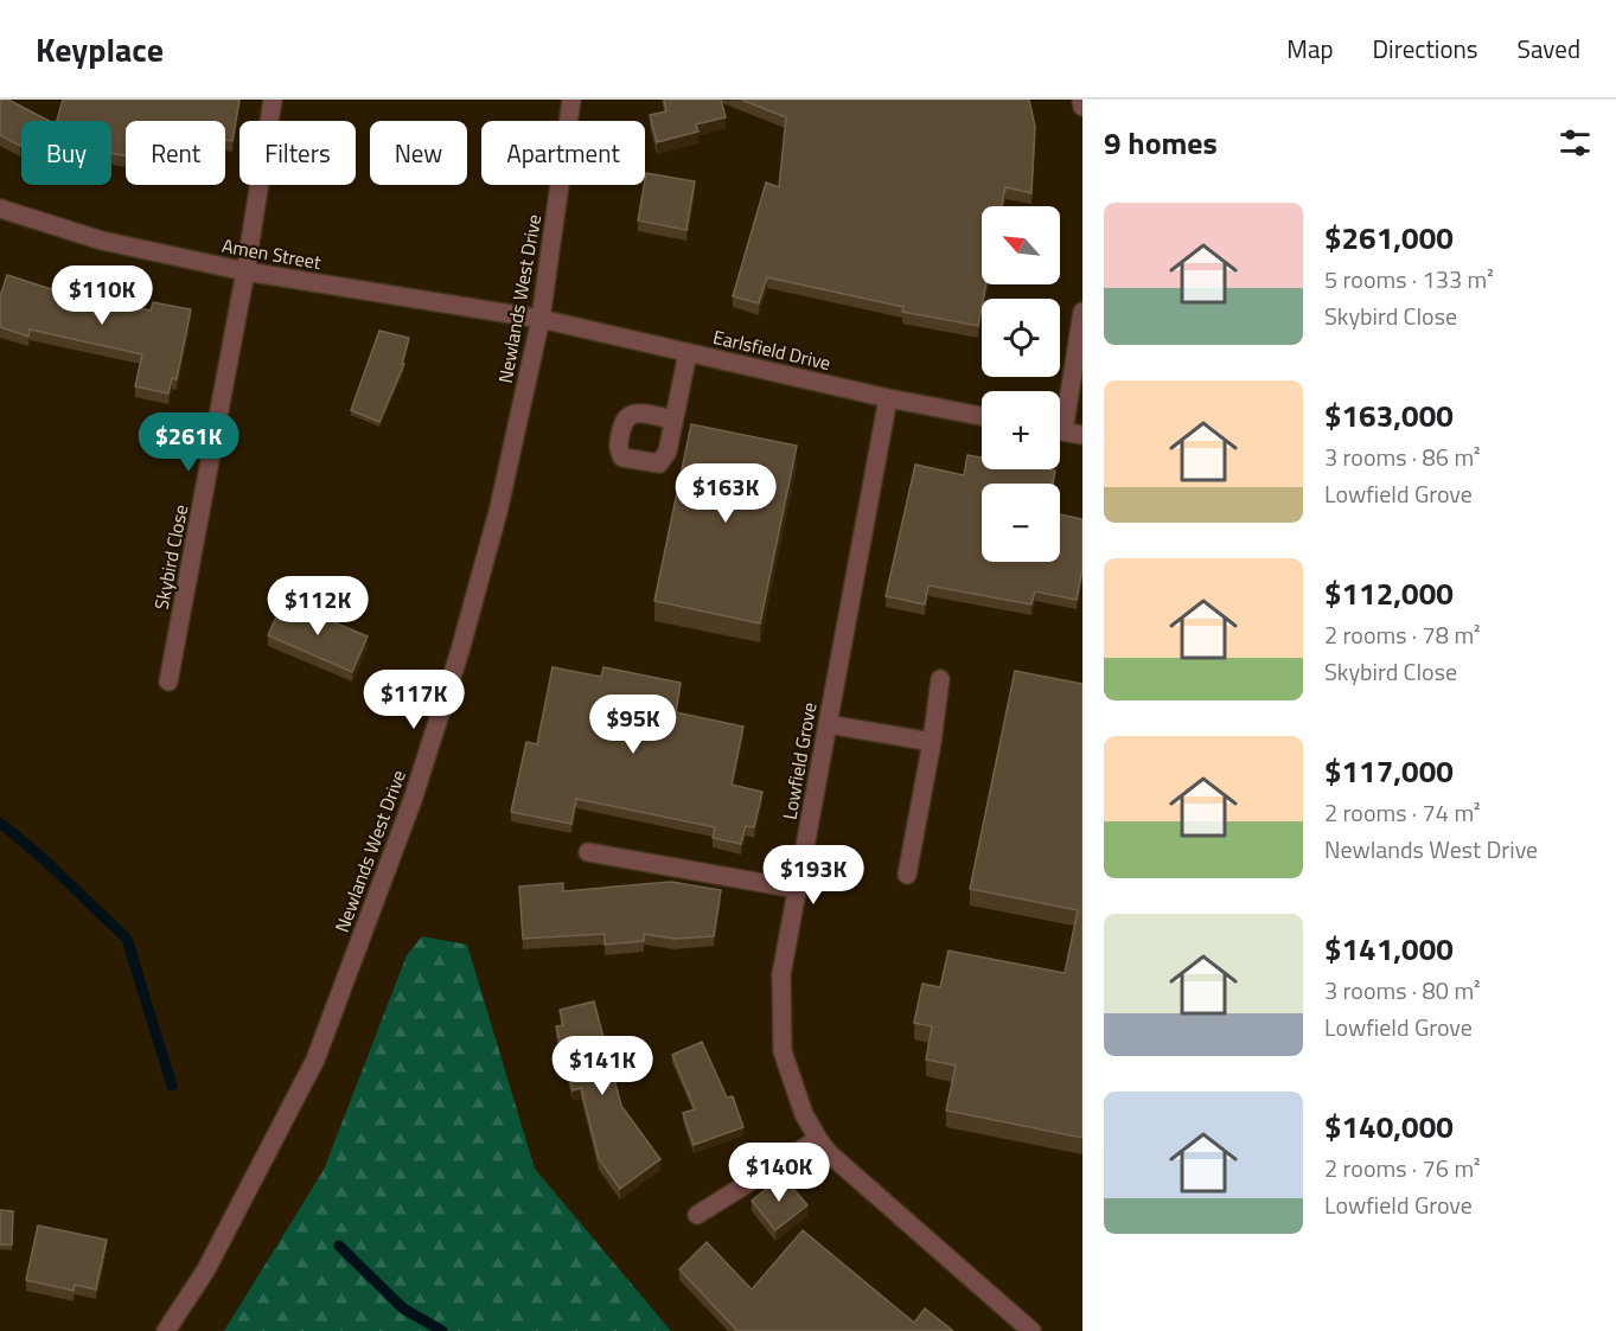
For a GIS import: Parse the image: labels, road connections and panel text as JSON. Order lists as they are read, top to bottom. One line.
{"streets":{"street":["Amen Street","Newlands West Drive","Earlsfield Drive","Skybird Close","Lowfield Grove"]},"crossings":[["Amen Street","Newlands West Drive"],["Amen Street","Earlsfield Drive"],["Amen Street","Skybird Close"],["Newlands West Drive","Earlsfield Drive"],["Earlsfield Drive","Lowfield Grove"]],"north":"top left","page":{"header":"Keyplace","nav":["Map","Directions","Saved"],"heading":"9 homes","chip":["Buy","Rent","Filters","New","Apartment"],"list":[{"name":"$261,000","note":"5 rooms · 133 m² · Skybird Close"},{"name":"$163,000","note":"3 rooms · 86 m² · Lowfield Grove"},{"name":"$112,000","note":"2 rooms · 78 m² · Skybird Close"},{"name":"$117,000","note":"2 rooms · 74 m² · Newlands West Drive"},{"name":"$141,000","note":"3 rooms · 80 m² · Lowfield Grove"},{"name":"$140,000","note":"2 rooms · 76 m² · Lowfield Grove"}],"map_buttons":["+","−"],"price":["$110K","$261K","$163K","$112K","$117K","$95K","$193K","$141K","$140K"]}}
